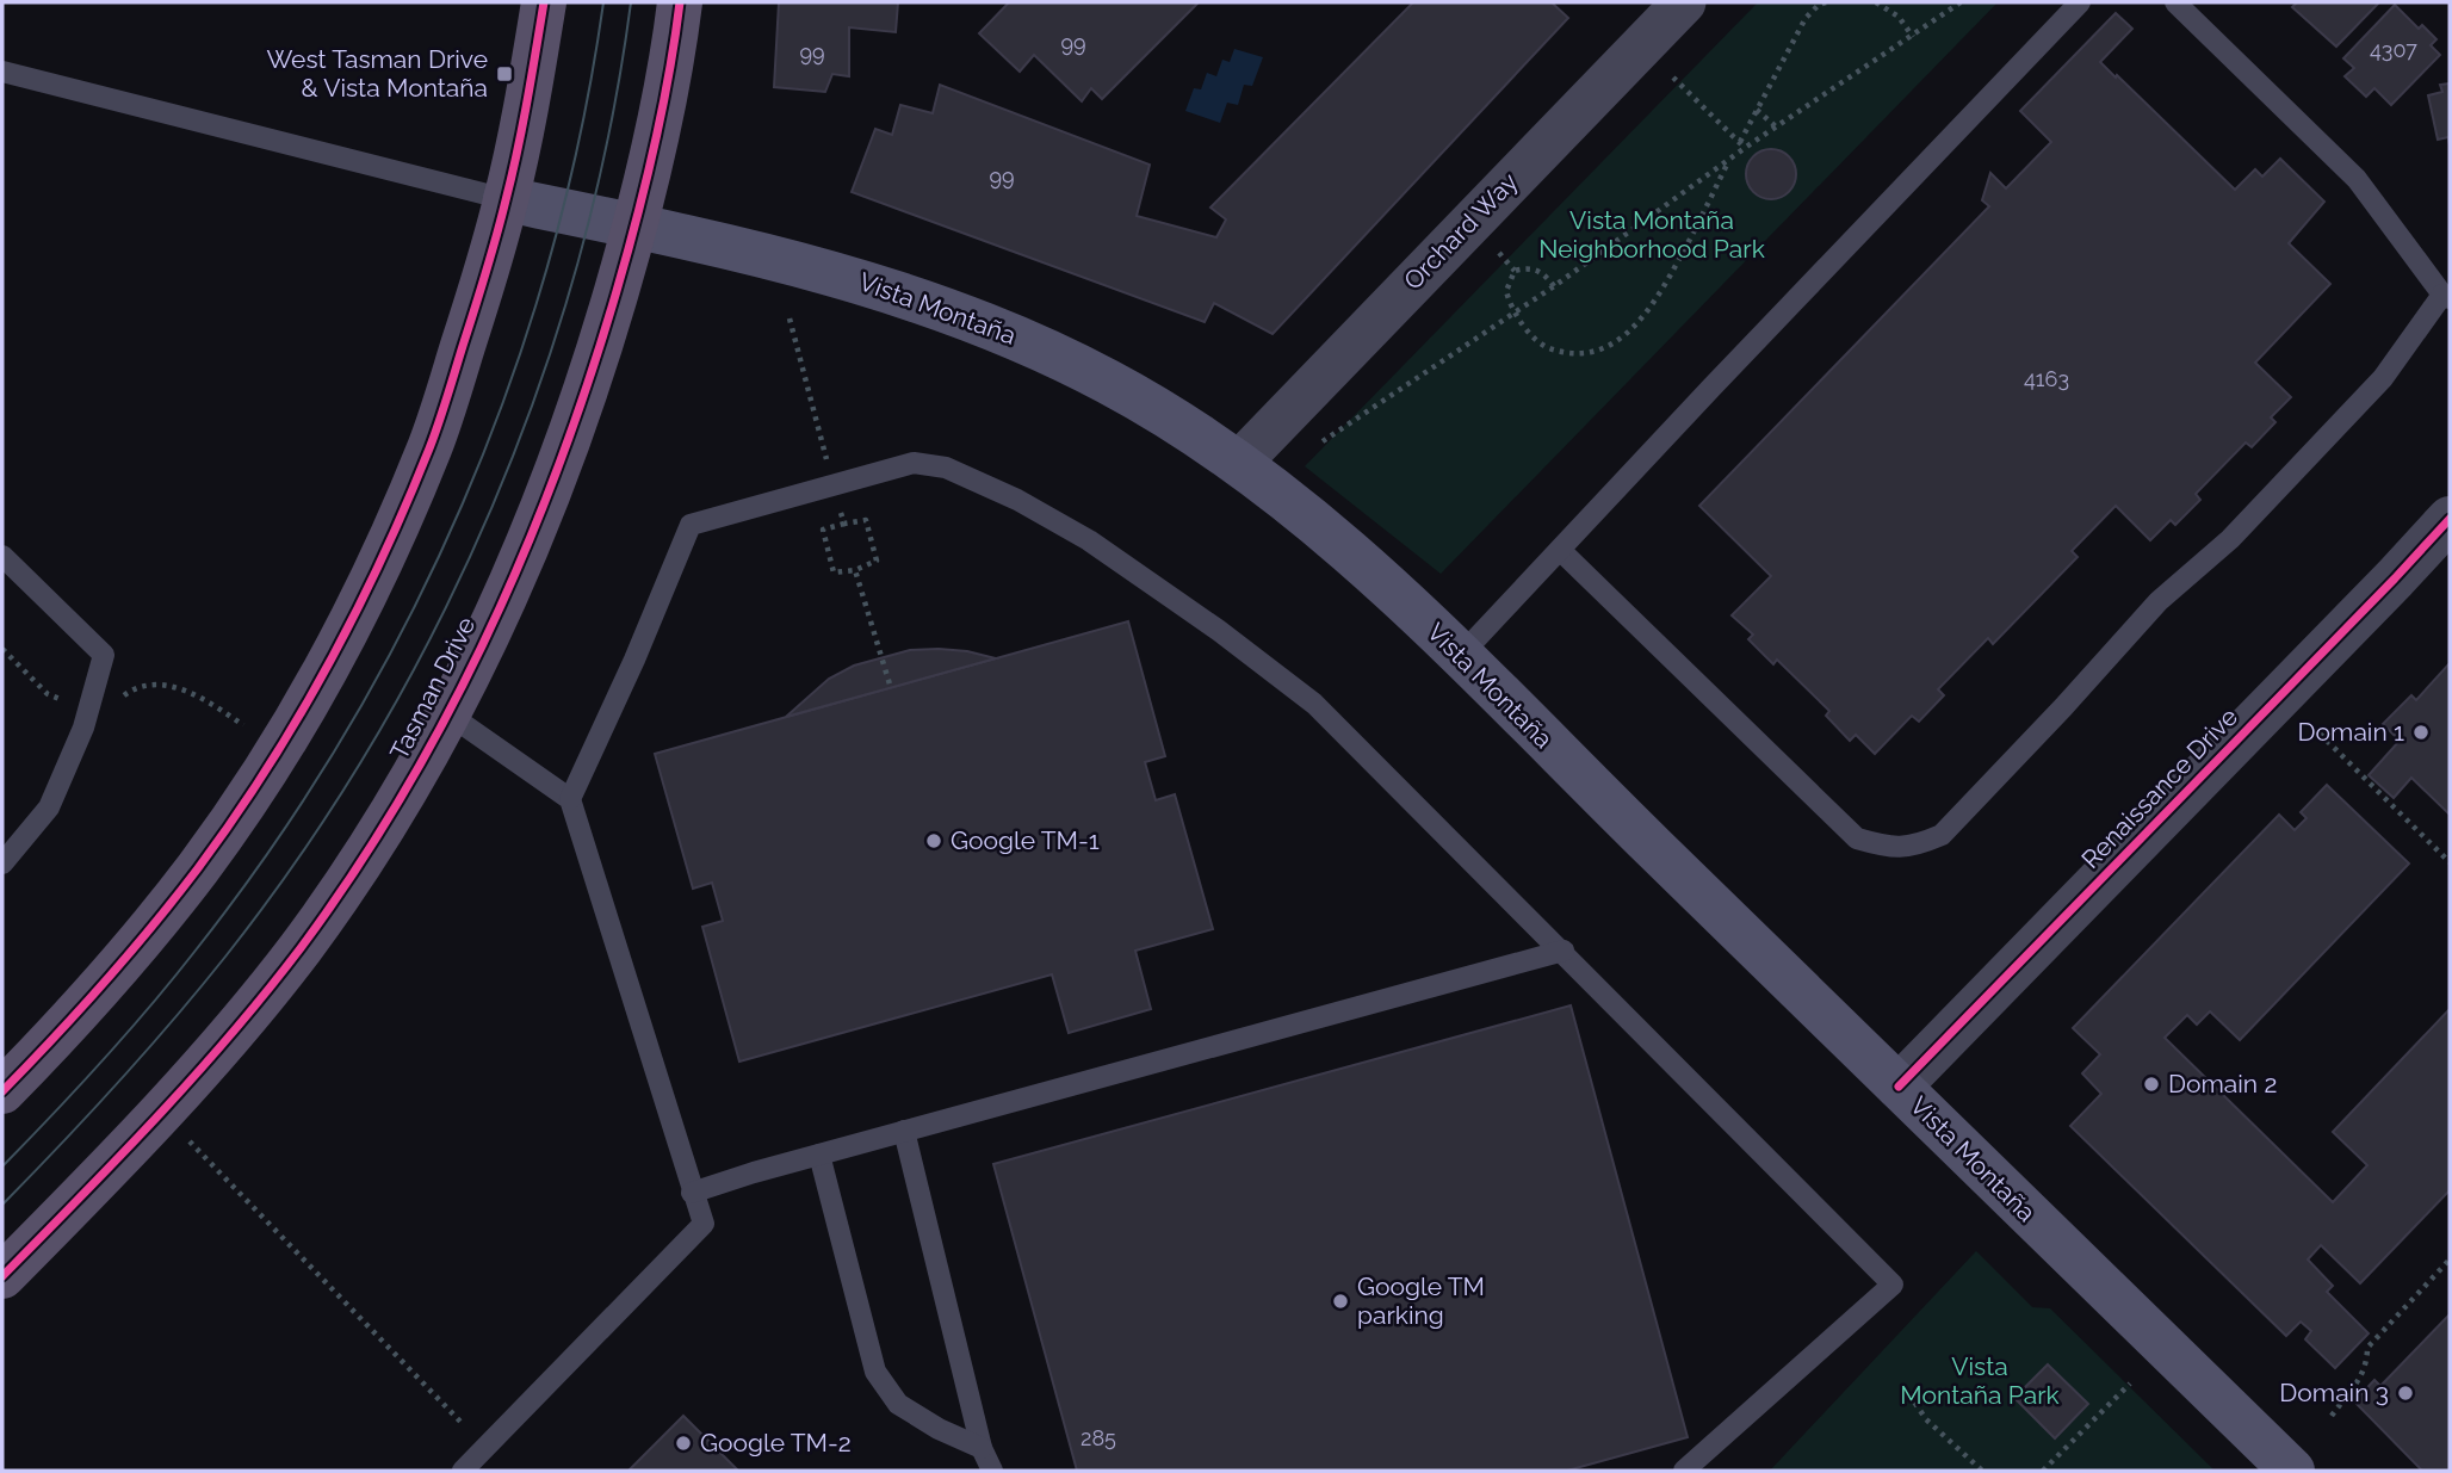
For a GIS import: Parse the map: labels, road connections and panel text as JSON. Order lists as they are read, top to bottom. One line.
{"streets":{"main road":["Vista Montaña","Tasman Drive"],"street":["Orchard Way","Renaissance Drive"]},"crossings":[["Orchard Way","Vista Montaña"],["Vista Montaña","Tasman Drive"],["Vista Montaña","Renaissance Drive"]],"parks":["Vista Montaña Neighborhood Park","Vista Montaña Park"],"places":{"transit":["West Tasman Drive & Vista Montaña"],"other":["Domain 1","Google TM-1","Domain 2","Google TM parking","Domain 3","Google TM-2"]},"house_numbers":["99","4307","99","99","4163","285"]}
